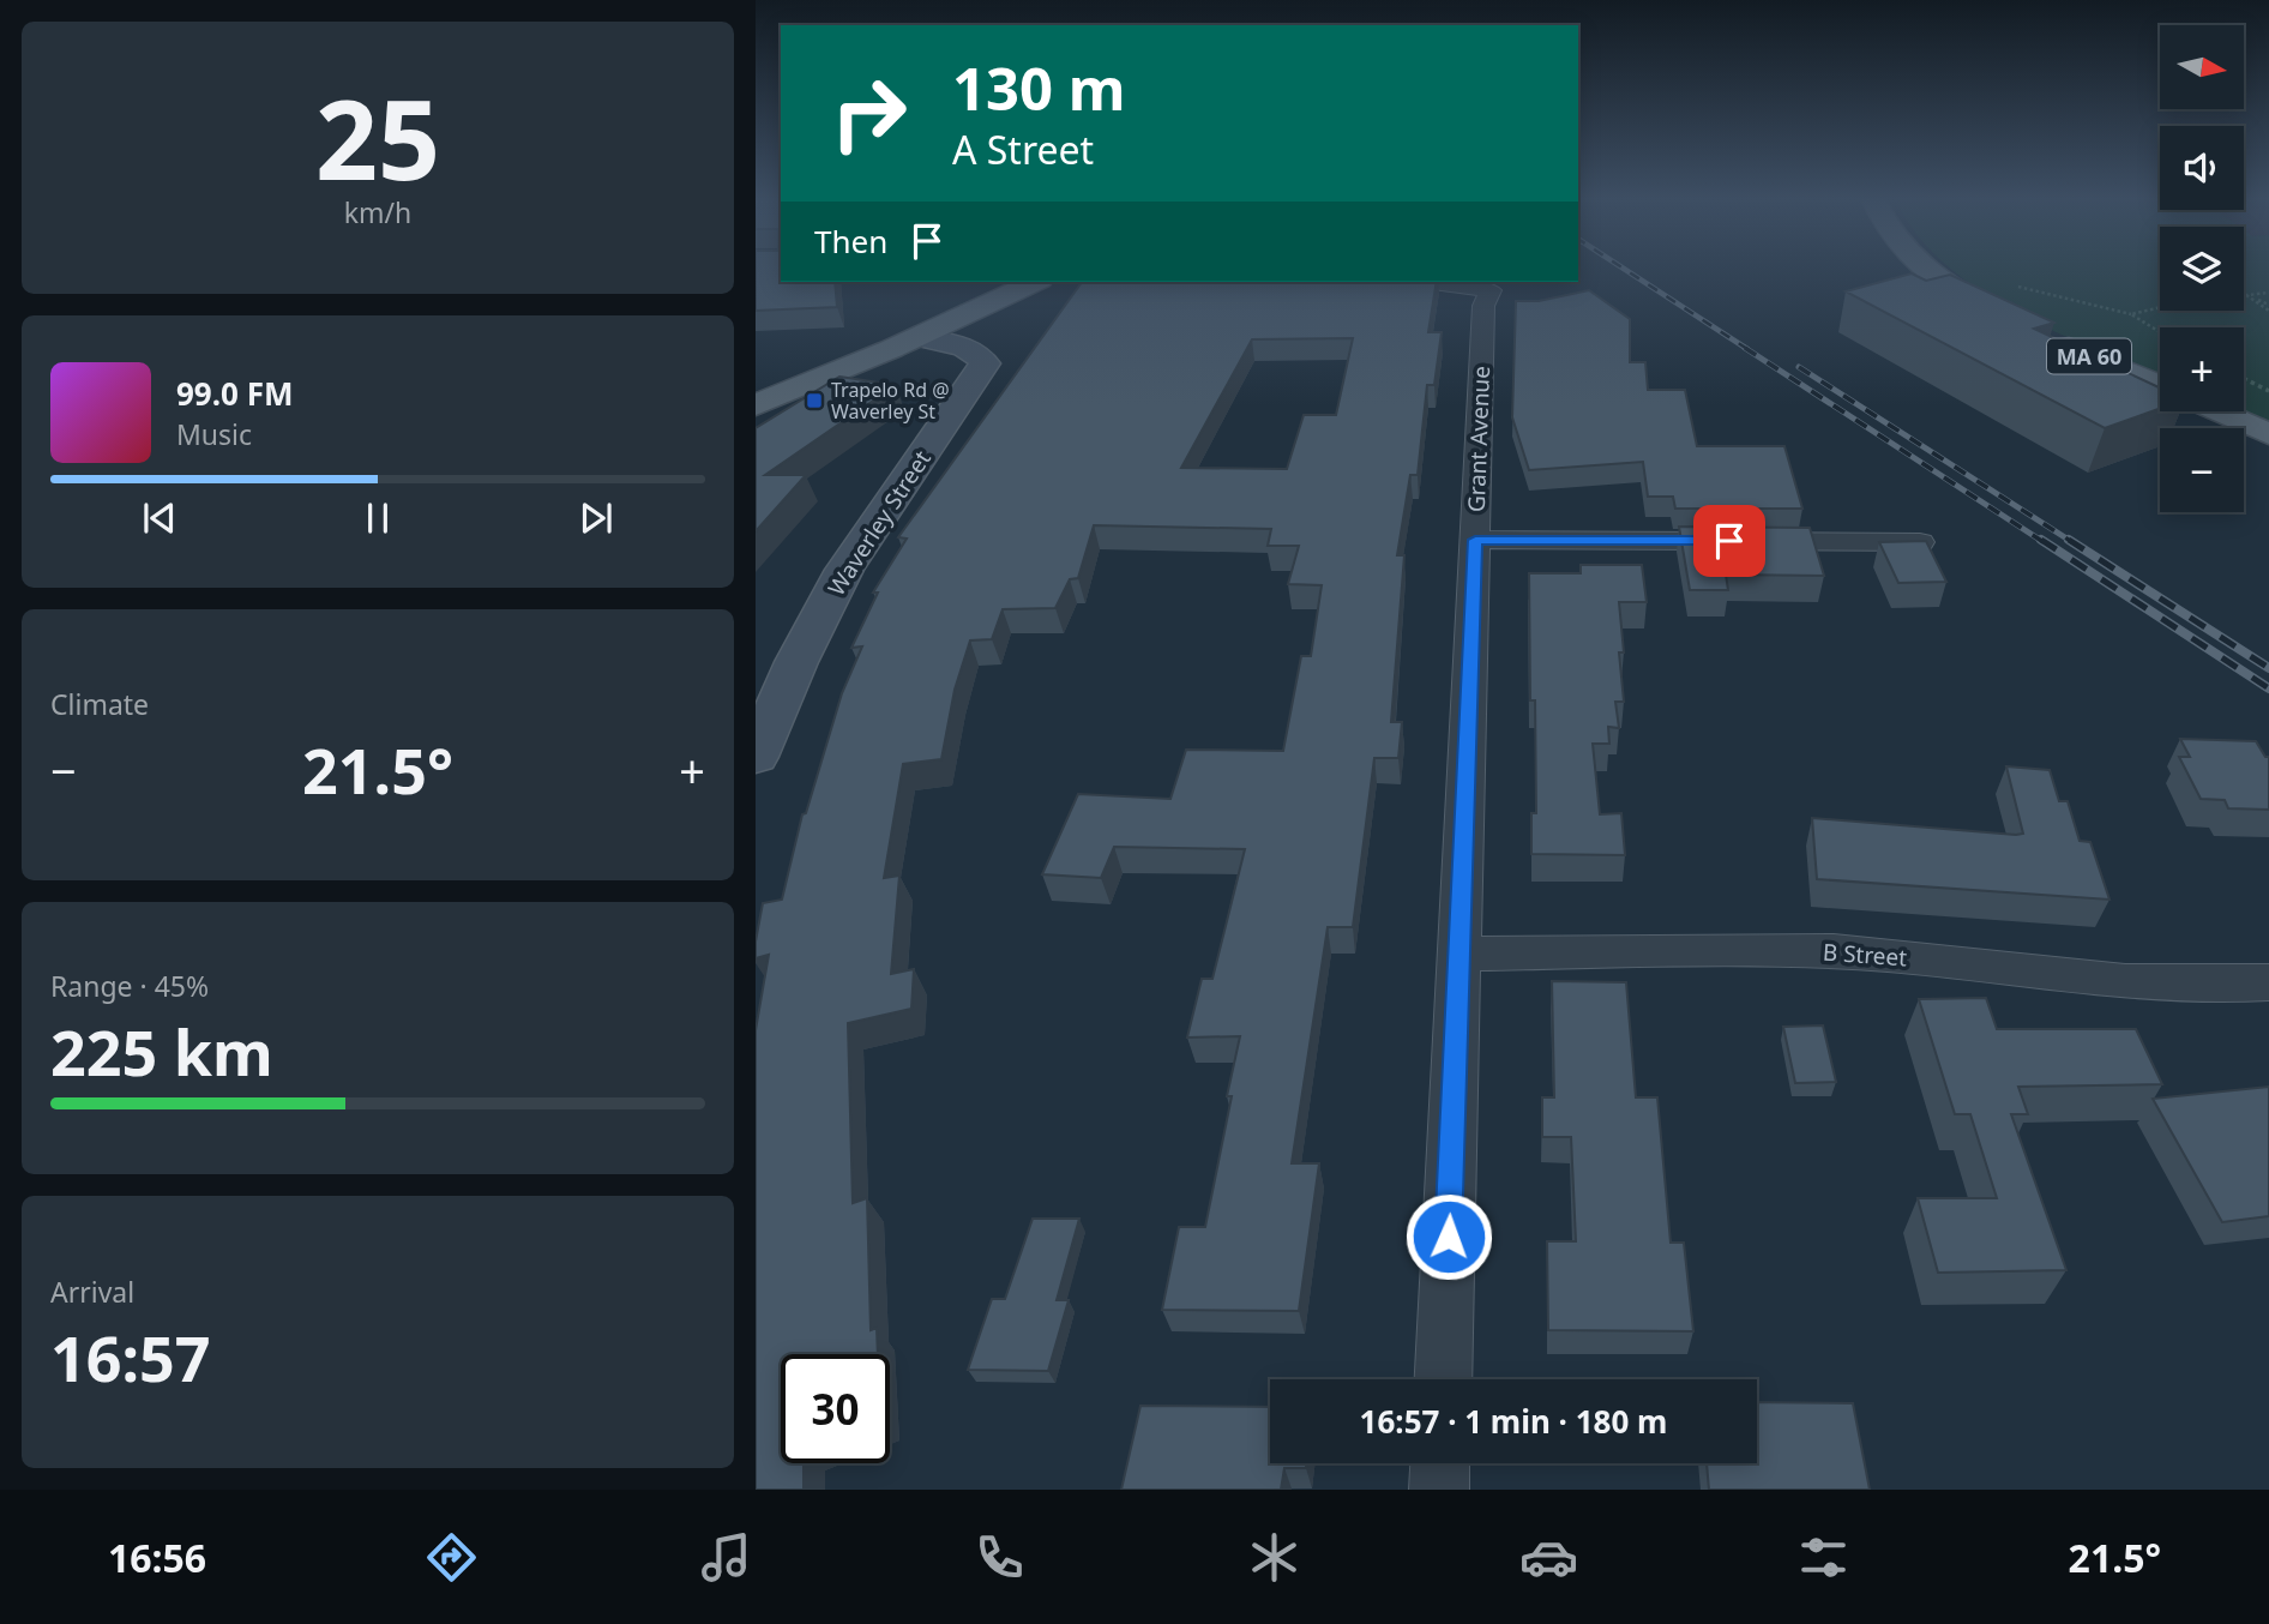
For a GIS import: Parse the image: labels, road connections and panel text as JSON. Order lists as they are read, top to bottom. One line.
{"streets":{"main road":["MA 60"],"street":["Grant Avenue","Waverley Street","B Street"]},"crossings":[["Grant Avenue","B Street"]],"places":{"transit":["Trapelo Rd @ Waverley St"]},"north":"right","page":{"tile":[["25","km/h"],"Climate",["Range · 45%","225 km"],["Arrival","16:57"]],"map_buttons":["+","−"],"turn":["130 m","A Street"],"then":"Then","song":["99.0 FM","Music"],"heat":["−","21.5°","+"],"limit":"30","trip":"16:57 · 1 min · 180 m","tabs":["16:56","21.5°"]}}
